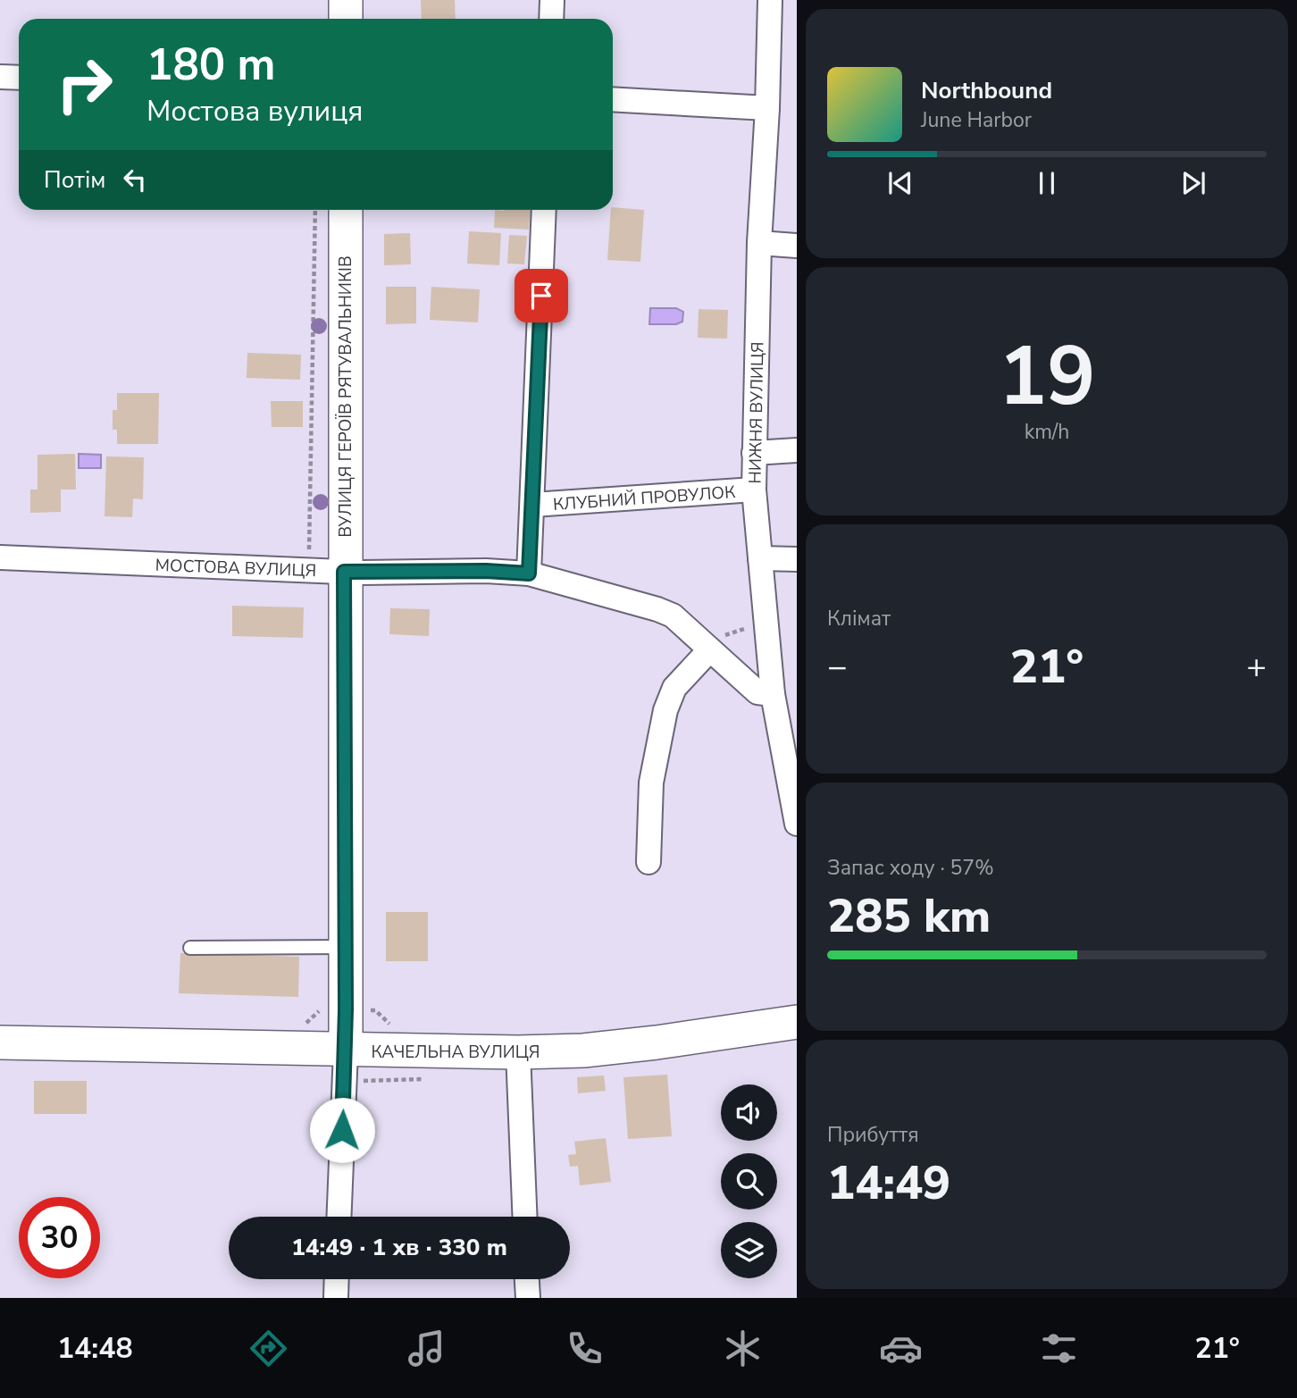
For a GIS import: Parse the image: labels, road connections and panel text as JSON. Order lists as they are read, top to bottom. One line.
{"streets":{"street":["ВУЛИЦЯ ГЕРОЇВ РЯТУВАЛЬНИКІВ","НИЖНЯ ВУЛИЦЯ","КЛУБНИЙ ПРОВУЛОК","МОСТОВА ВУЛИЦЯ","КАЧЕЛЬНА ВУЛИЦЯ"]},"crossings":[["ВУЛИЦЯ ГЕРОЇВ РЯТУВАЛЬНИКІВ","МОСТОВА ВУЛИЦЯ"],["ВУЛИЦЯ ГЕРОЇВ РЯТУВАЛЬНИКІВ","КАЧЕЛЬНА ВУЛИЦЯ"],["НИЖНЯ ВУЛИЦЯ","КЛУБНИЙ ПРОВУЛОК"],["НИЖНЯ ВУЛИЦЯ","МОСТОВА ВУЛИЦЯ"]],"page":{"turn":["180 m","Мостова вулиця"],"song":["Northbound","June Harbor"],"then":"Потім","tile":[["19","km/h"],"Клімат",["Запас ходу · 57%","285 km"],["Прибуття","14:49"]],"heat":["−","21°","+"],"limit":"30","trip":"14:49 · 1 хв · 330 m","tabs":["14:48","21°"]}}
